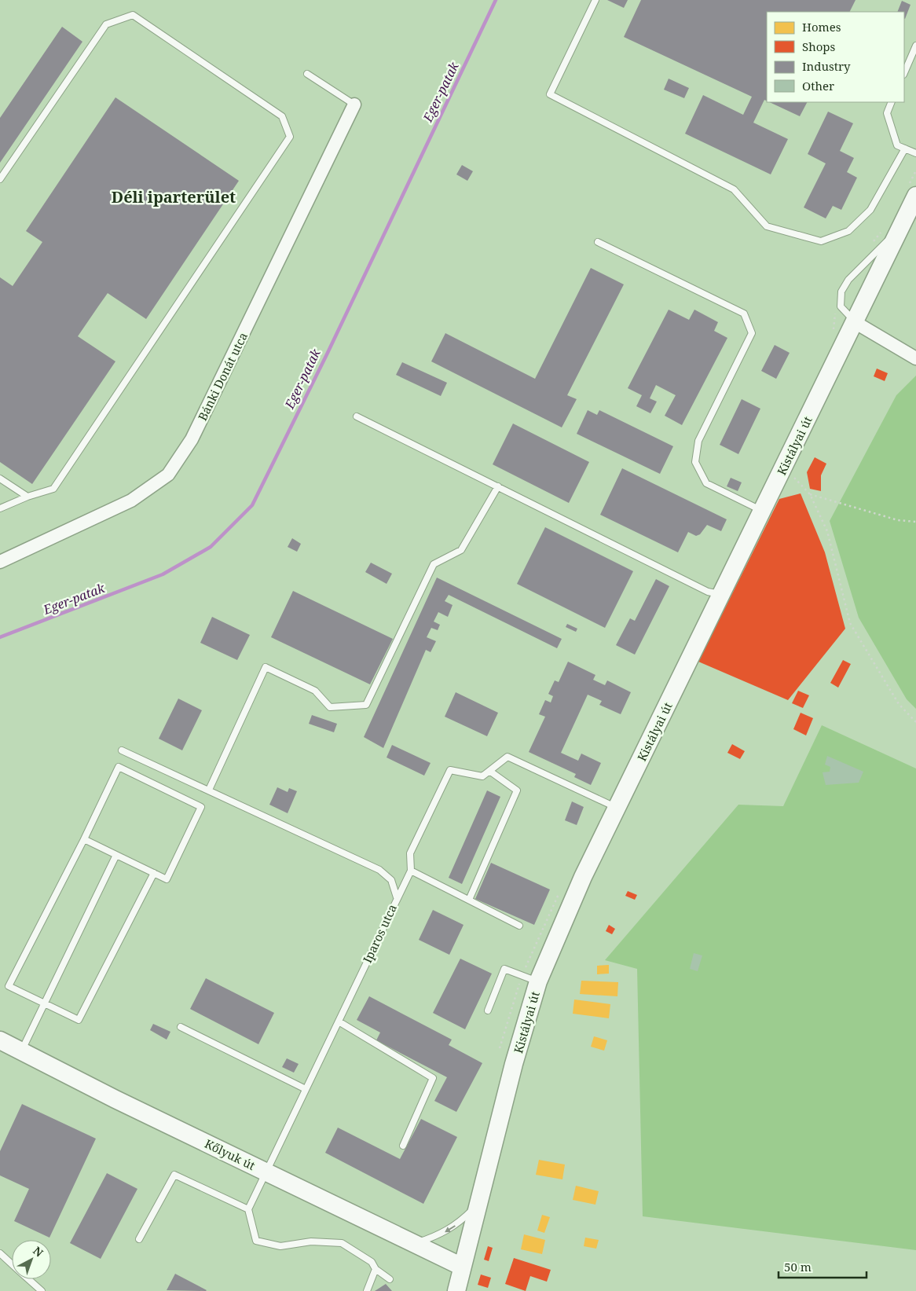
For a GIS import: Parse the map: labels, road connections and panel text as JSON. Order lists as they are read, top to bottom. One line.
{"streets":{"main road":["Kistályai út","Kőlyuk út"],"street":["Bánki Donát utca"],"lane":["Iparos utca"]},"crossings":[["Kistályai út","Kőlyuk út"],["Iparos utca","Kőlyuk út"]],"districts":["Déli iparterület"],"water":["Eger-patak"],"legend":["Homes","Shops","Industry","Other"],"scale_bar":"50 m","north":"top right"}
